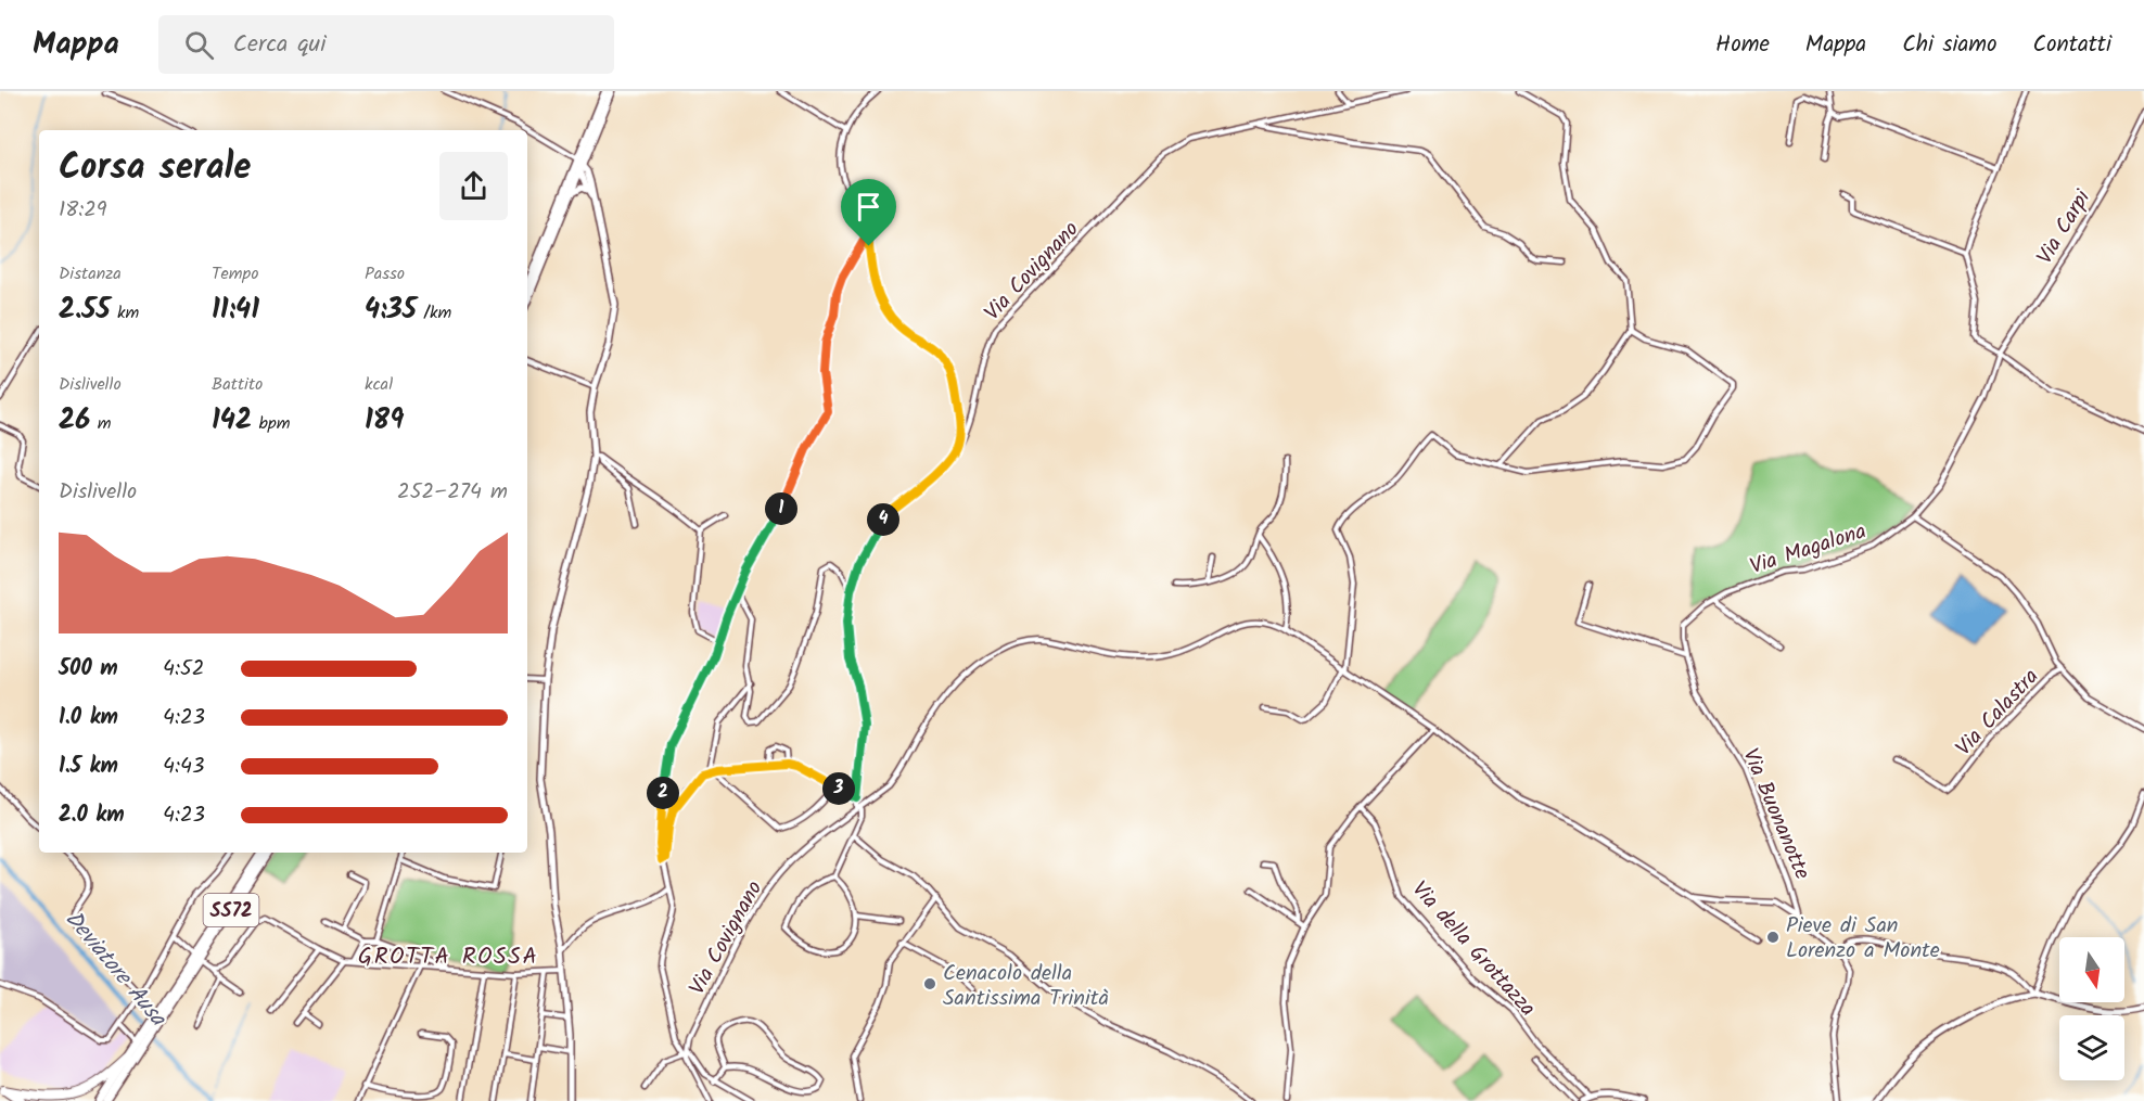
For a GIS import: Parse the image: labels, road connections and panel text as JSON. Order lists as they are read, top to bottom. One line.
{"streets":{"main road":["SS72"],"street":["Via Carpi","Via Covignano","Via Magalona","Via Calastra","Via Buonanotte","Via della Grottazza"]},"crossings":[["Via Carpi","Via Magalona"],["Via Magalona","Via Calastra"],["Via Magalona","Via Buonanotte"]],"districts":["GROTTA ROSSA"],"water":["Deviatore Ausa"],"places":["Pieve di San Lorenzo a Monte","Cenacolo della Santissima Trinità"],"north":"bottom","page":{"header":"Mappa","search":"Cerca qui","nav":["Home","Mappa","Chi siamo","Contatti"],"heading":["Corsa serale","18:29"],"stats":[["Distanza","2.55 km"],["Tempo","11:41"],["Passo","4:35 /km"],["Dislivello","26 m"],["Battito","142 bpm"],["kcal","189"]],"chart":["Dislivello","252–274 m"],"pins":["1","4","3","2"],"list":[{"name":"500 m","note":"4:52"},{"name":"1.0 km","note":"4:23"},{"name":"1.5 km","note":"4:43"},{"name":"2.0 km","note":"4:23"}]}}
